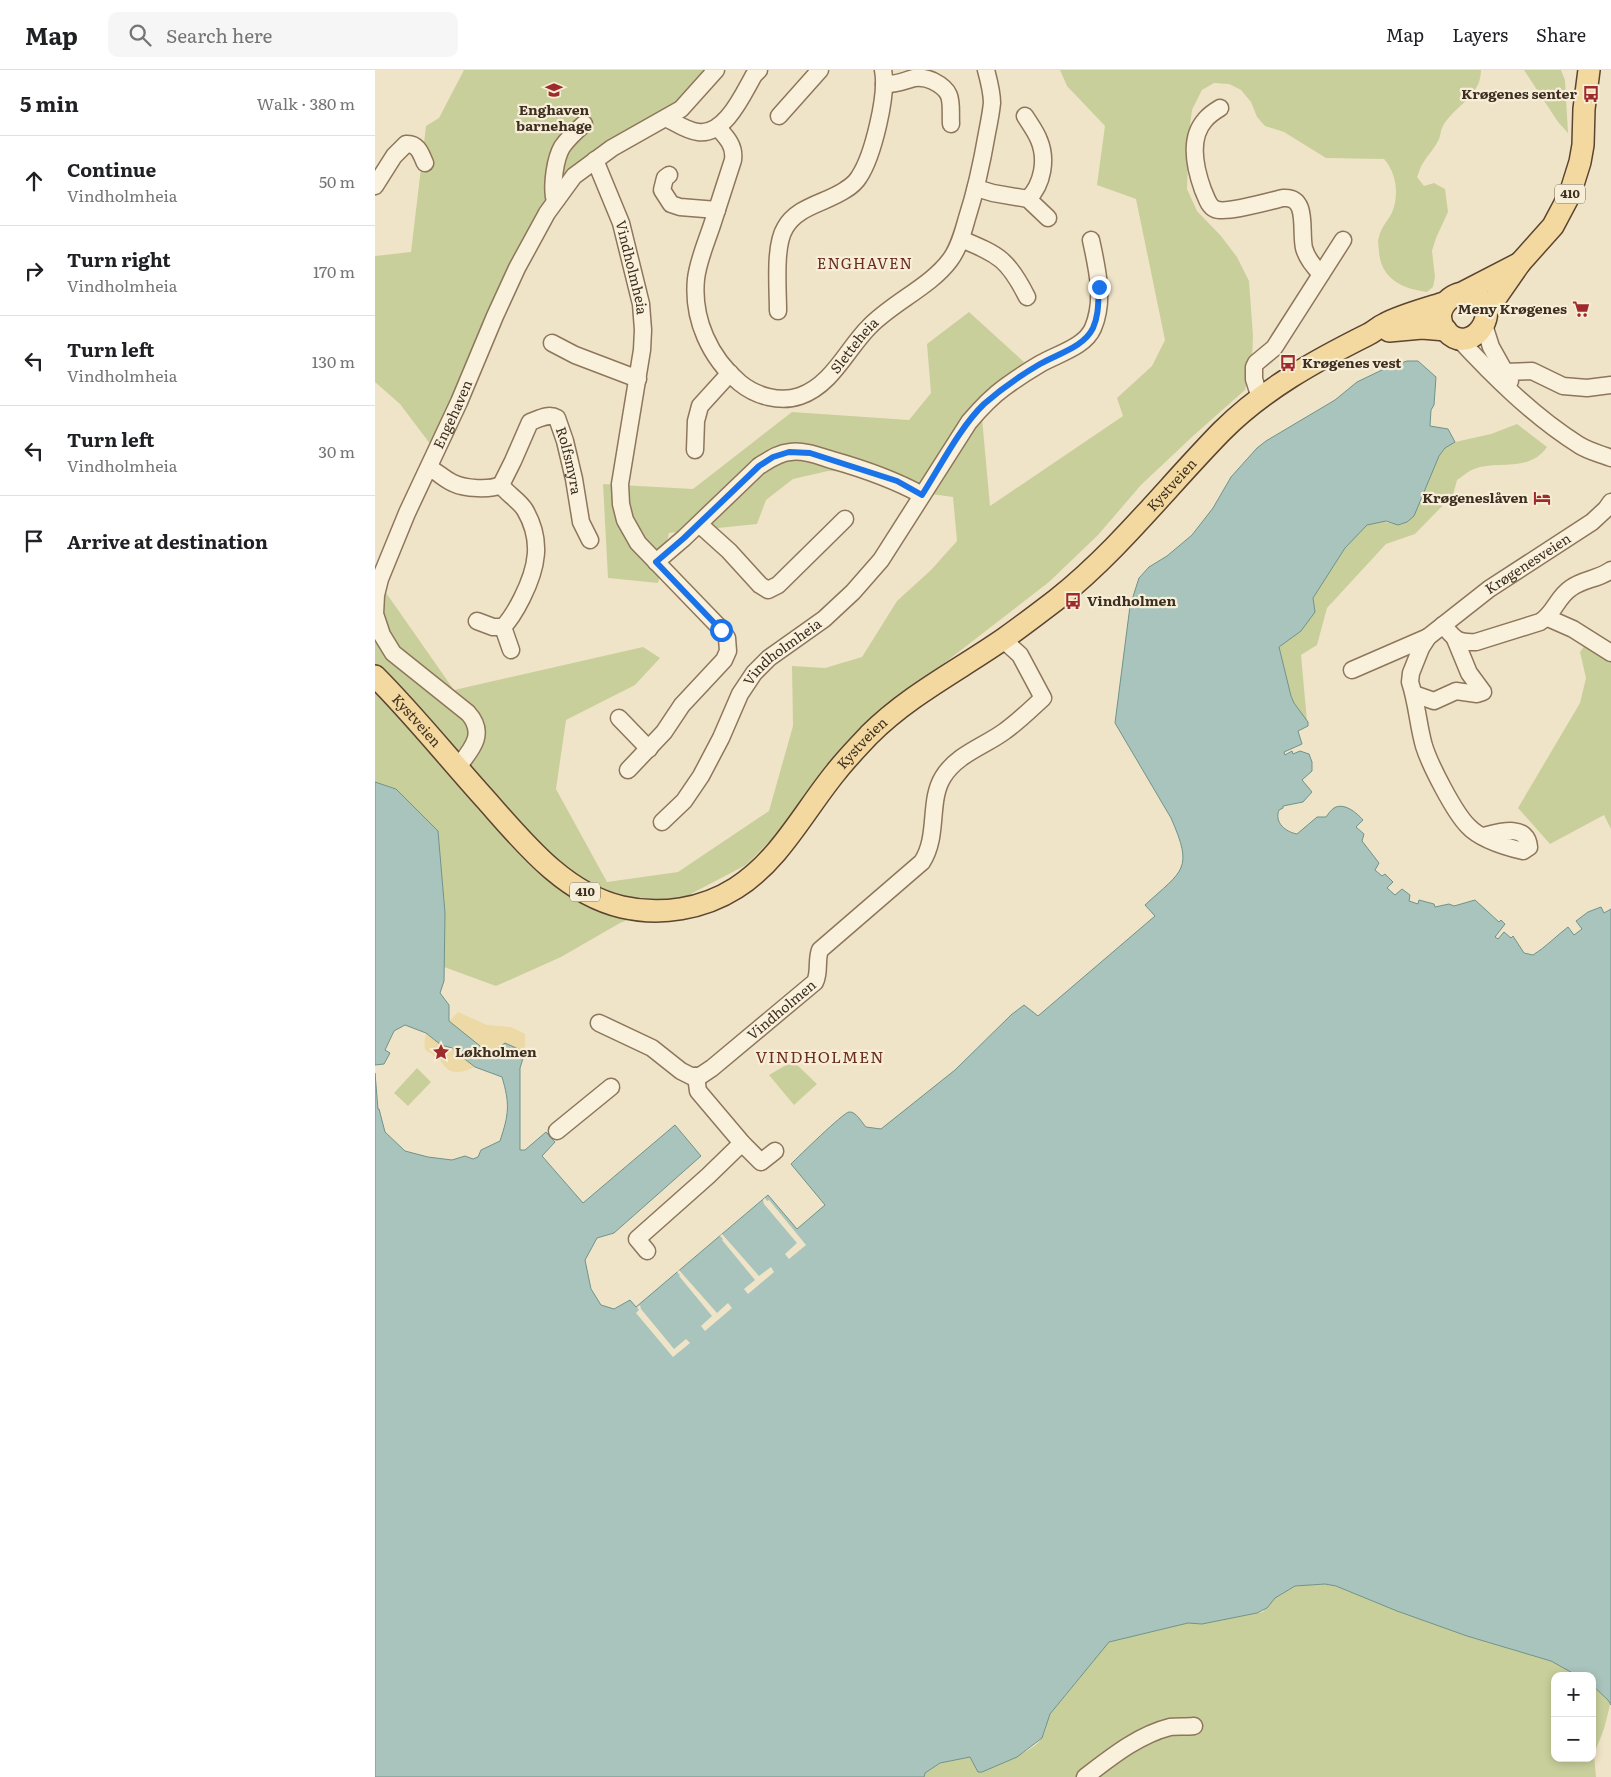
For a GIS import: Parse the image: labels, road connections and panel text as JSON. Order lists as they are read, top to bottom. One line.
{"streets":{"main road":["410","Kystveien"],"street":["Vindholmheia","Sletteheia","Engehaven","Rolfsmyra","Krøgenesveien","Vindholmen"]},"crossings":[["410","Kystveien"],["Vindholmheia","Engehaven"],["Engehaven","Kystveien"],["Kystveien","Vindholmen"]],"districts":["ENGHAVEN","VINDHOLMEN"],"places":{"school or university":["Enghaven barnehage"],"bus stop":["Krøgenes senter","Krøgenes vest","Vindholmen"],"supermarket":["Meny Krøgenes"],"hotel":["Krøgeneslåven"],"place":["Løkholmen"]},"page":{"header":"Map","search":"Search here","nav":["Map","Layers","Share"],"heading":["5 min","Walk · 380 m"],"list":[["Continue","Vindholmheia","50 m"],["Turn right","Vindholmheia","170 m"],["Turn left","Vindholmheia","130 m"],["Turn left","Vindholmheia","30 m"],"Arrive at destination"],"map_buttons":["+","−"]}}
